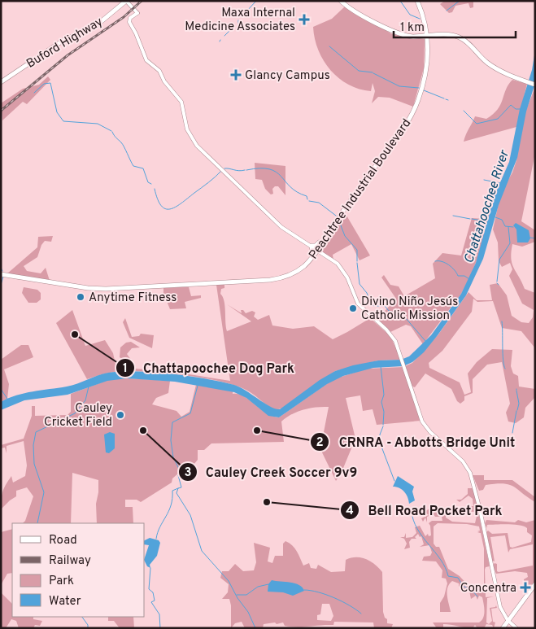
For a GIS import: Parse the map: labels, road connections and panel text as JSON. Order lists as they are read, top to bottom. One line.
{"streets":{"main road":["Buford Highway","Peachtree Industrial Boulevard"]},"water":["Chattahoochee River"],"places":{"health":["Maxa Internal Medicine Associates","Glancy Campus","Concentra"],"other":["Anytime Fitness","Divino Niño Jesús Catholic Mission","Chattapoochee Dog Park","Cauley Cricket Field","Cauley Creek Soccer 9v9","CRNRA - Abbotts Bridge Unit","Bell Road Pocket Park"]},"legend":["Road","Railway","Park","Water"],"scale_bar":"1 km"}
